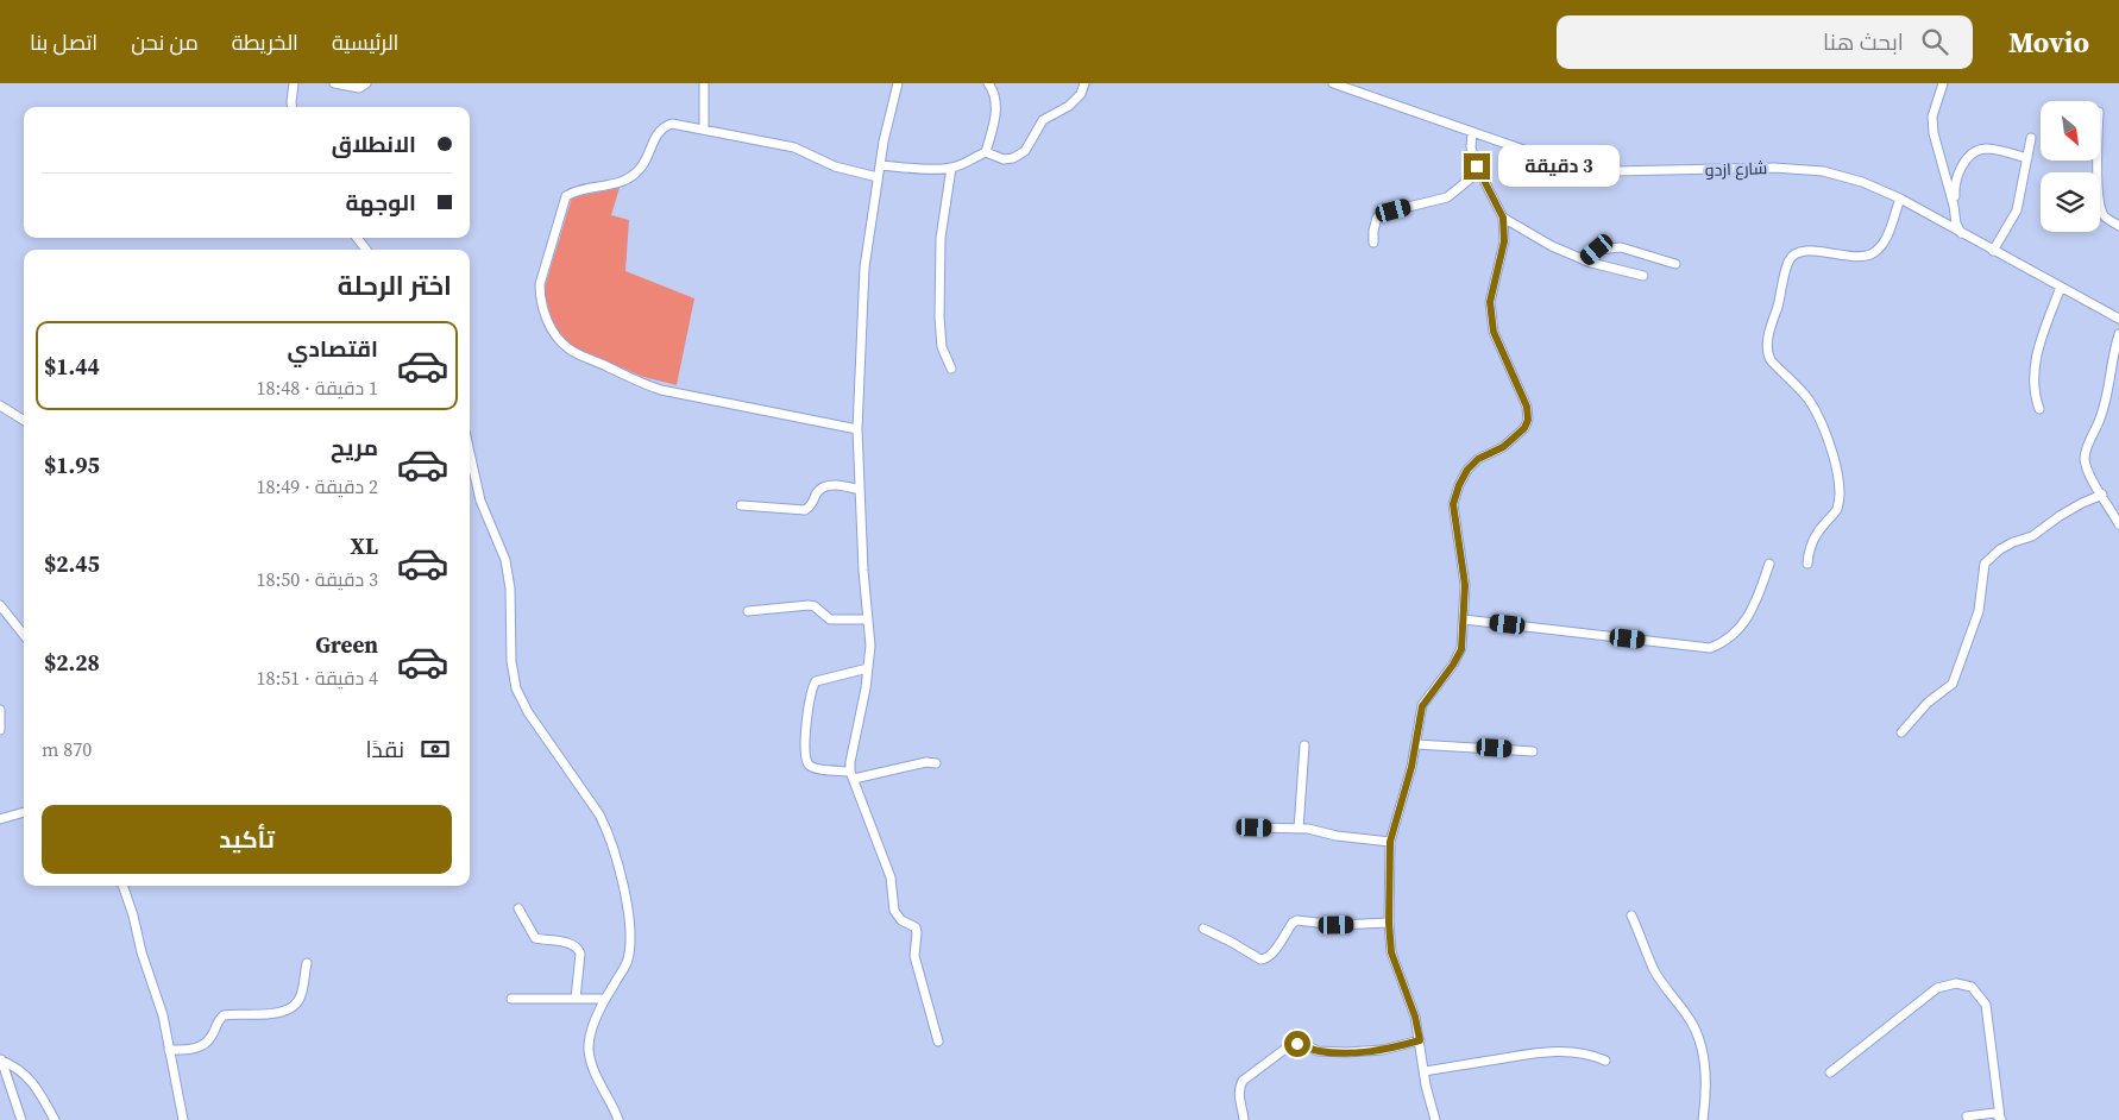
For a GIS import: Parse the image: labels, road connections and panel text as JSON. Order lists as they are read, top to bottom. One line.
{"streets":{"street":["شارع ازدو"]},"north":"bottom right","page":{"header":"Movio","search":"ابحث هنا","nav":["الرئيسية","الخريطة","من نحن","اتصل بنا"],"banner":["الانطلاق","الوجهة"],"bubble":"3 دقيقة","heading":"اختر الرحلة","list":[{"name":"اقتصادي","note":"1 دقيقة · 18:48","value":"$1.44"},{"name":"مريح","note":"2 دقيقة · 18:49","value":"$1.95"},{"name":"XL","note":"3 دقيقة · 18:50","value":"$2.45"},{"name":"Green","note":"4 دقيقة · 18:51","value":"$2.28"}],"pay":["نقدًا","870 m"],"buttons":"تأكيد"}}
